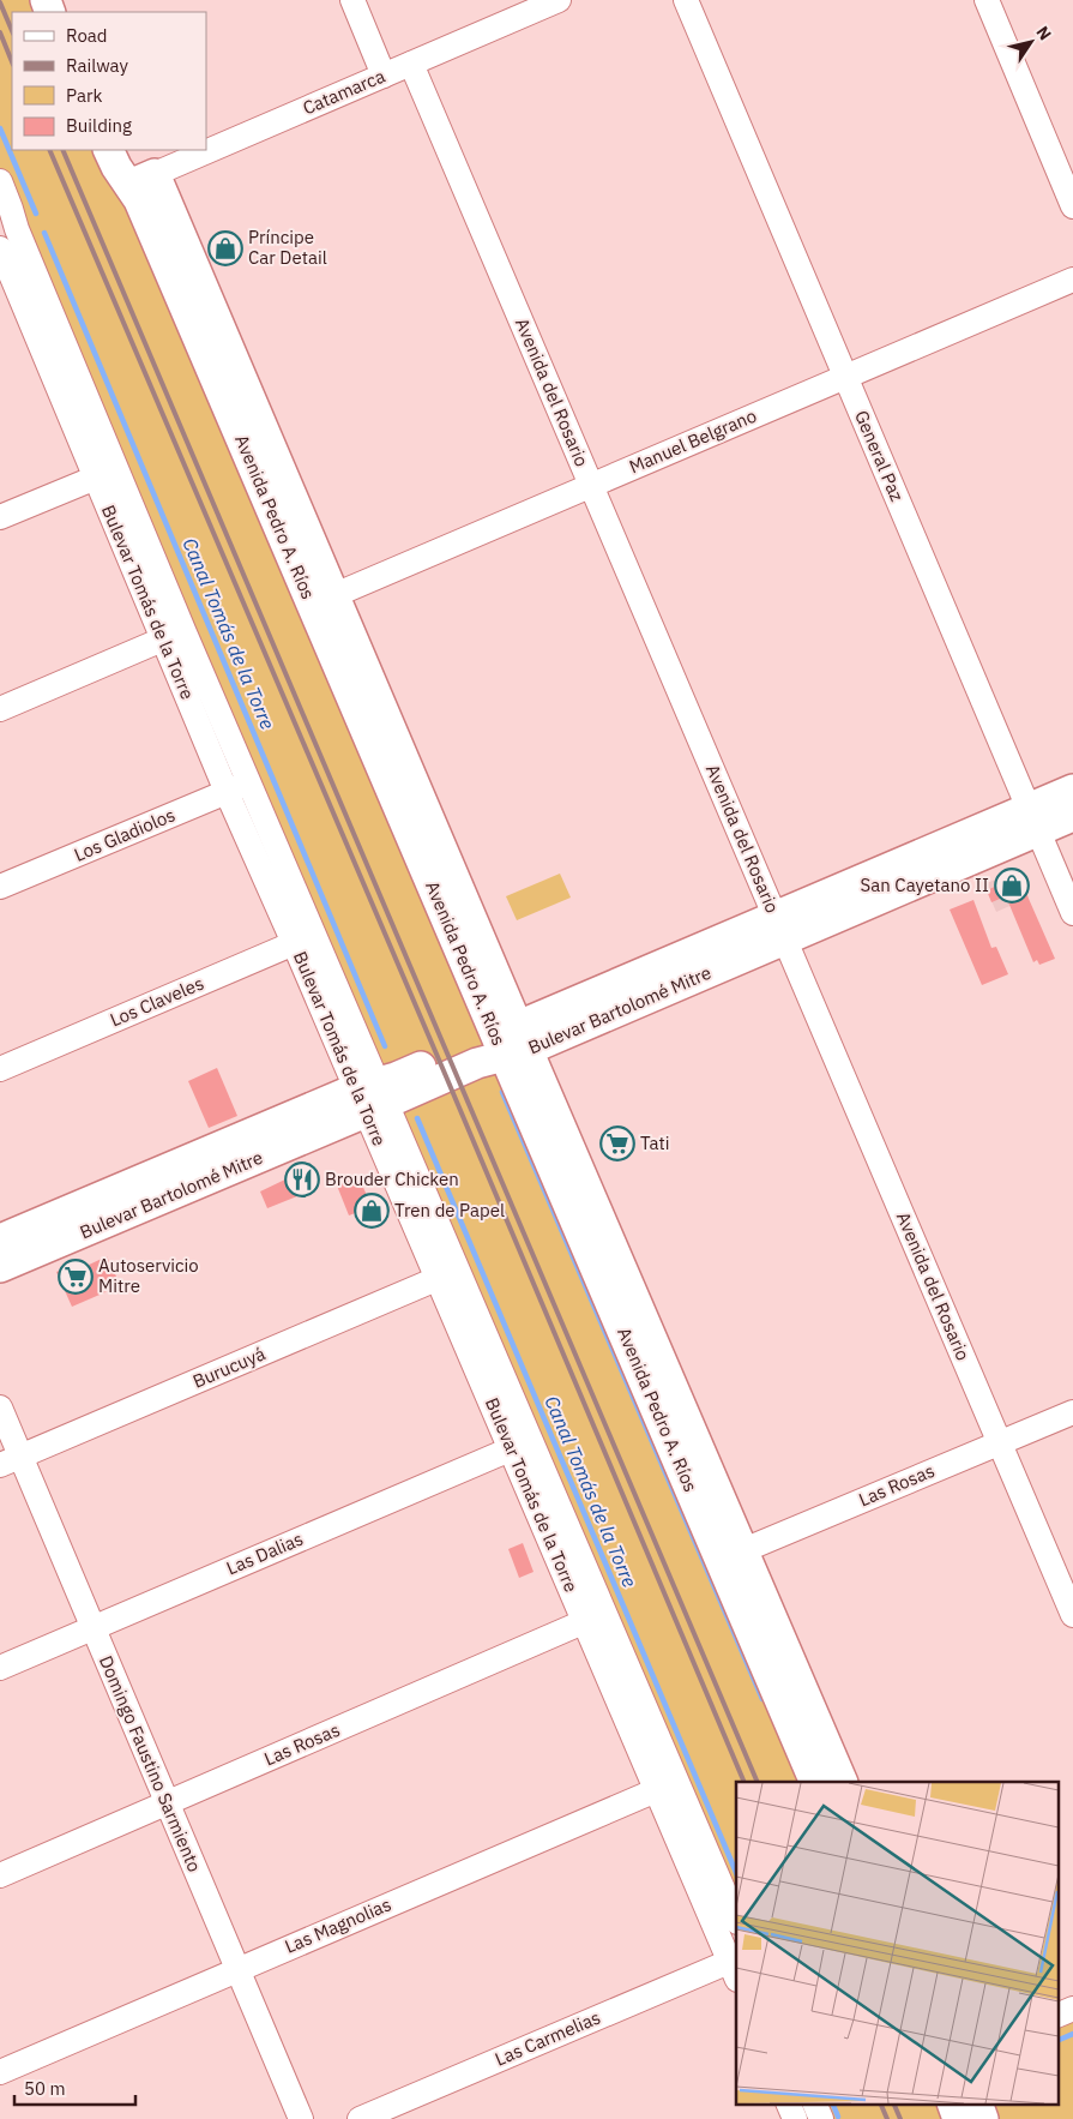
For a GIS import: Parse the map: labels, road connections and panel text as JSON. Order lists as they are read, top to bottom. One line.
{"streets":{"main road":["Avenida Pedro A. Ríos","Bulevar Bartolomé Mitre"],"street":["Catamarca","Avenida del Rosario","Manuel Belgrano","General Paz","Bulevar Tomás de la Torre","Los Gladiolos","Los Claveles","Burucuyá","Las Rosas","Las Dalias","Domingo Faustino Sarmiento","Las Magnolias","Las Carmelias"]},"crossings":[["Catamarca","Avenida del Rosario"],["Catamarca","Avenida Pedro A. Ríos"],["Avenida del Rosario","Manuel Belgrano"],["Avenida del Rosario","Bulevar Bartolomé Mitre"],["Avenida del Rosario","Las Rosas"],["Manuel Belgrano","General Paz"],["Manuel Belgrano","Avenida Pedro A. Ríos"],["General Paz","Bulevar Bartolomé Mitre"],["Avenida Pedro A. Ríos","Bulevar Bartolomé Mitre"],["Avenida Pedro A. Ríos","Las Rosas"],["Bulevar Tomás de la Torre","Los Gladiolos"],["Bulevar Tomás de la Torre","Los Claveles"],["Bulevar Tomás de la Torre","Bulevar Bartolomé Mitre"],["Bulevar Tomás de la Torre","Burucuyá"],["Bulevar Tomás de la Torre","Las Rosas"],["Bulevar Tomás de la Torre","Las Dalias"],["Bulevar Tomás de la Torre","Las Magnolias"],["Bulevar Tomás de la Torre","Las Carmelias"],["Burucuyá","Domingo Faustino Sarmiento"],["Las Rosas","Domingo Faustino Sarmiento"],["Las Dalias","Domingo Faustino Sarmiento"],["Domingo Faustino Sarmiento","Las Magnolias"]],"water":["Canal Tomás de la Torre"],"places":{"shop":["Príncipe Car Detail","San Cayetano II","Tren de Papel"],"supermarket":["Tati","Autoservicio Mitre"],"restaurant":["Brouder Chicken"]},"legend":["Road","Railway","Park","Building"],"scale_bar":"50 m","north":"top right"}
